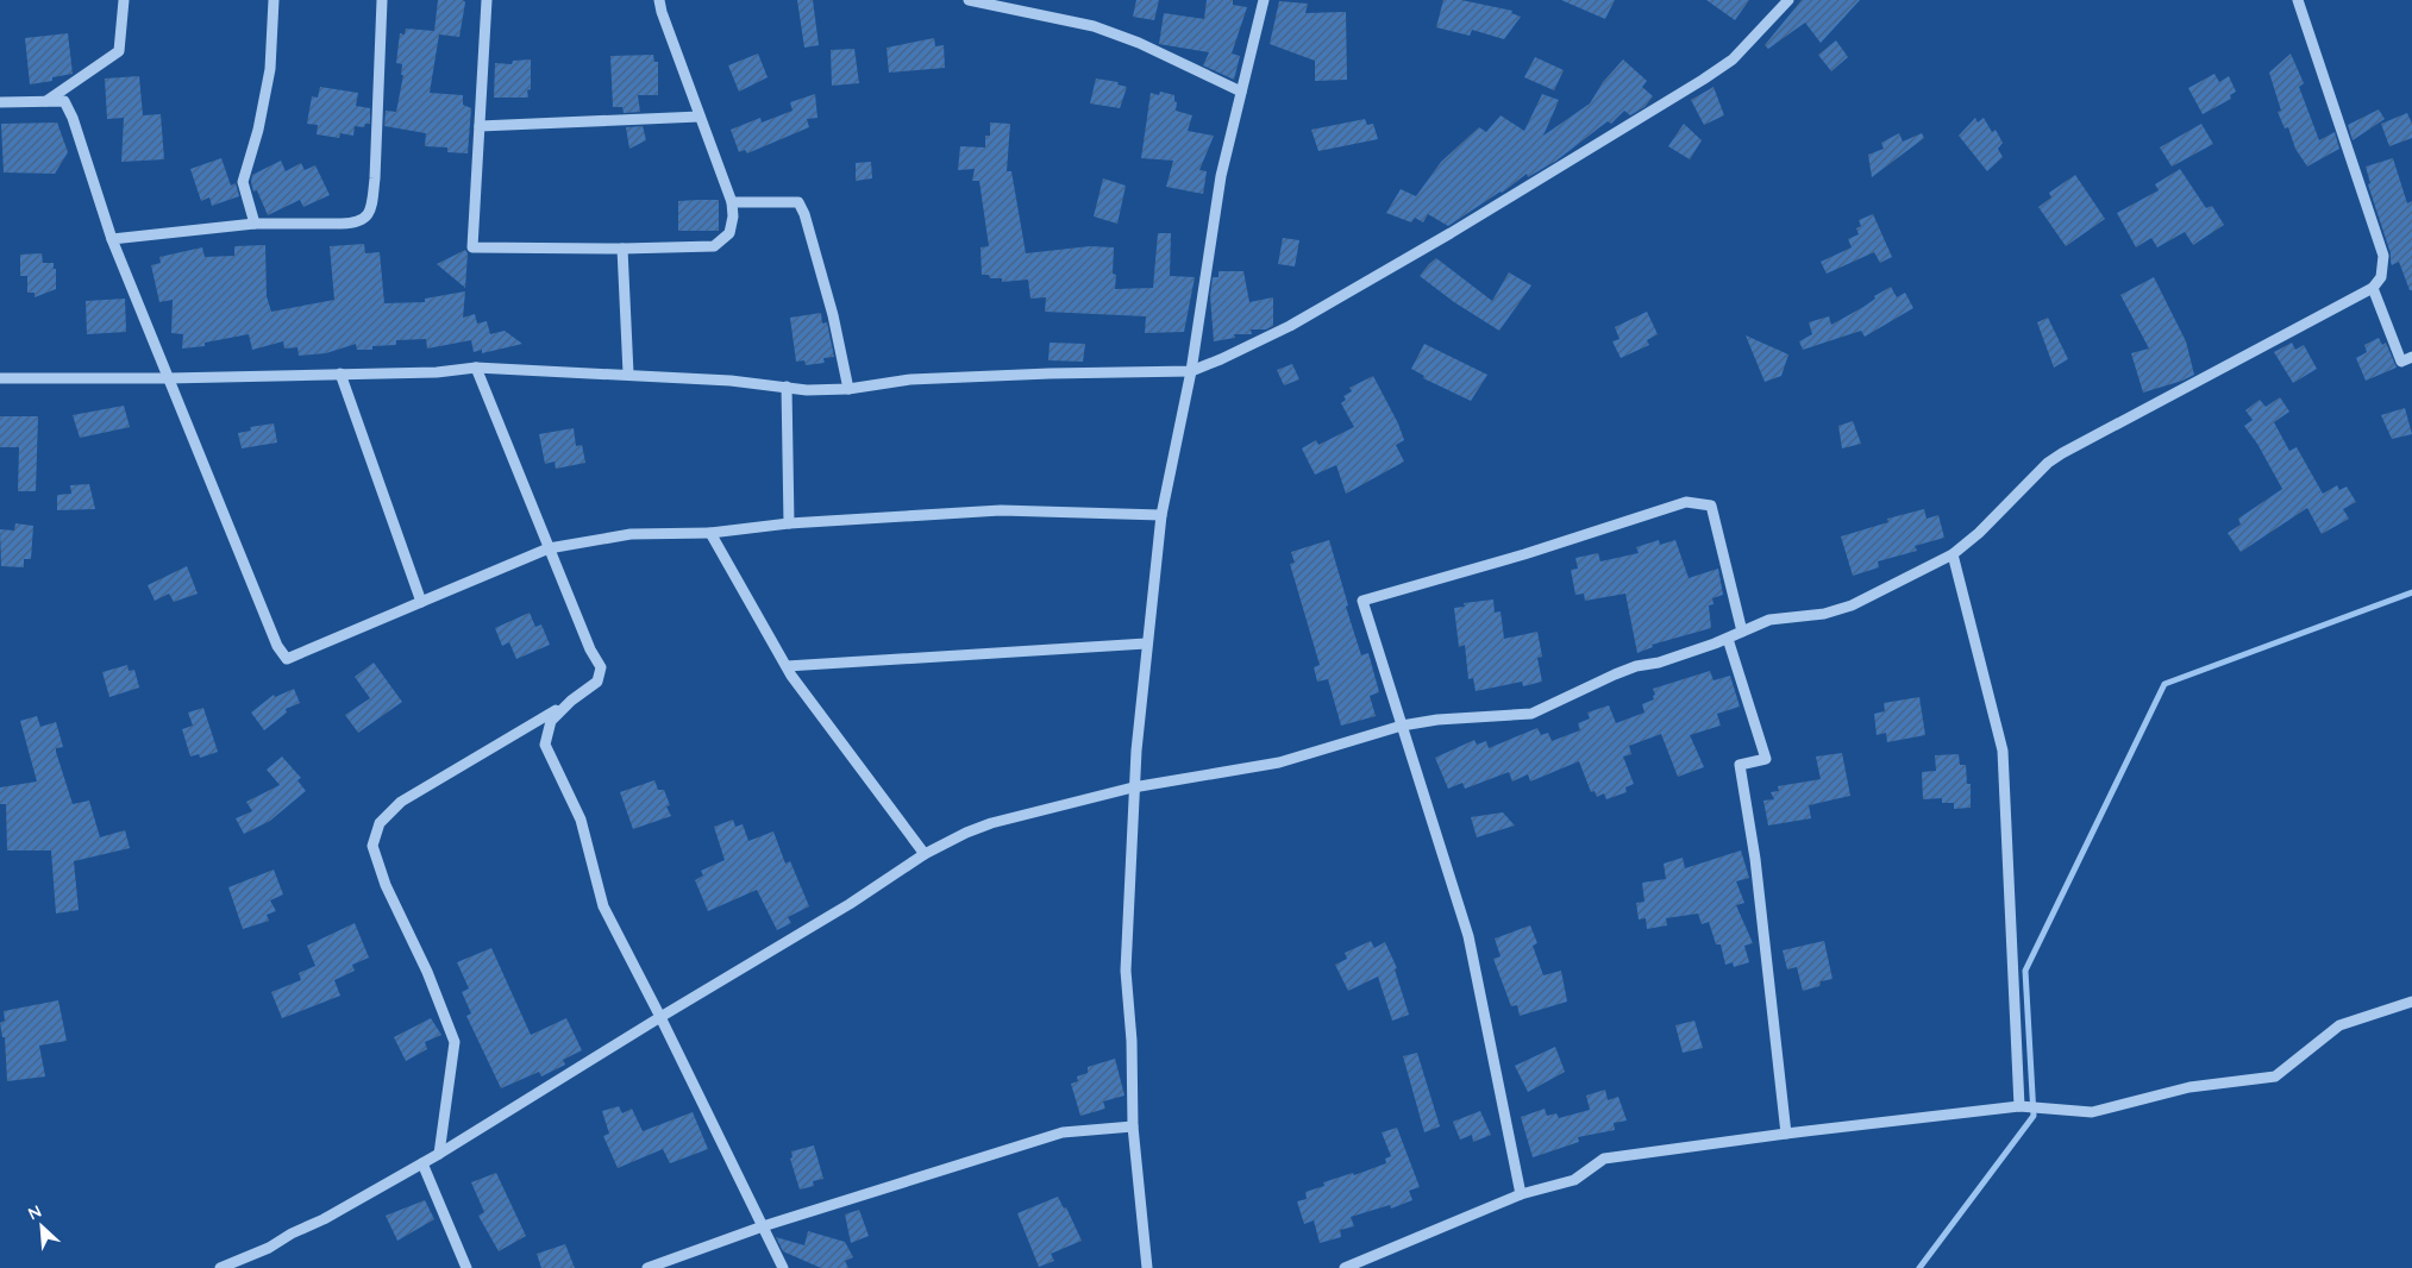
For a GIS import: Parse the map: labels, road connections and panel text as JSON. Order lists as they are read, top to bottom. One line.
{"north":"top left"}
